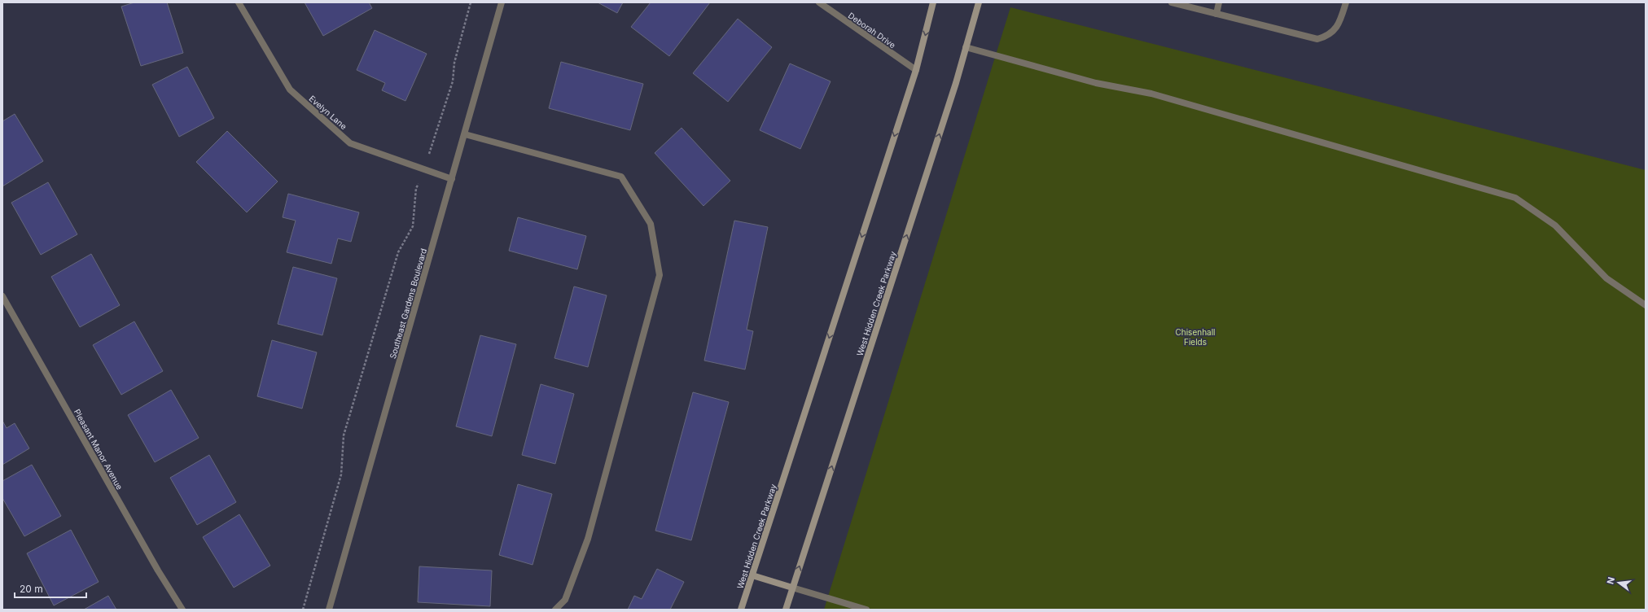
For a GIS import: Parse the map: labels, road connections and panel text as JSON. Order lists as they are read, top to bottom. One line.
{"streets":{"main road":["West Hidden Creek Parkway"],"street":["Deborah Drive","Evelyn Lane","Southeast Gardens Boulevard","Pleasant Manor Avenue"]},"crossings":[["Deborah Drive","West Hidden Creek Parkway"],["Evelyn Lane","Southeast Gardens Boulevard"]],"parks":["Chisenhall Fields"],"scale_bar":"20 m","north":"left"}
